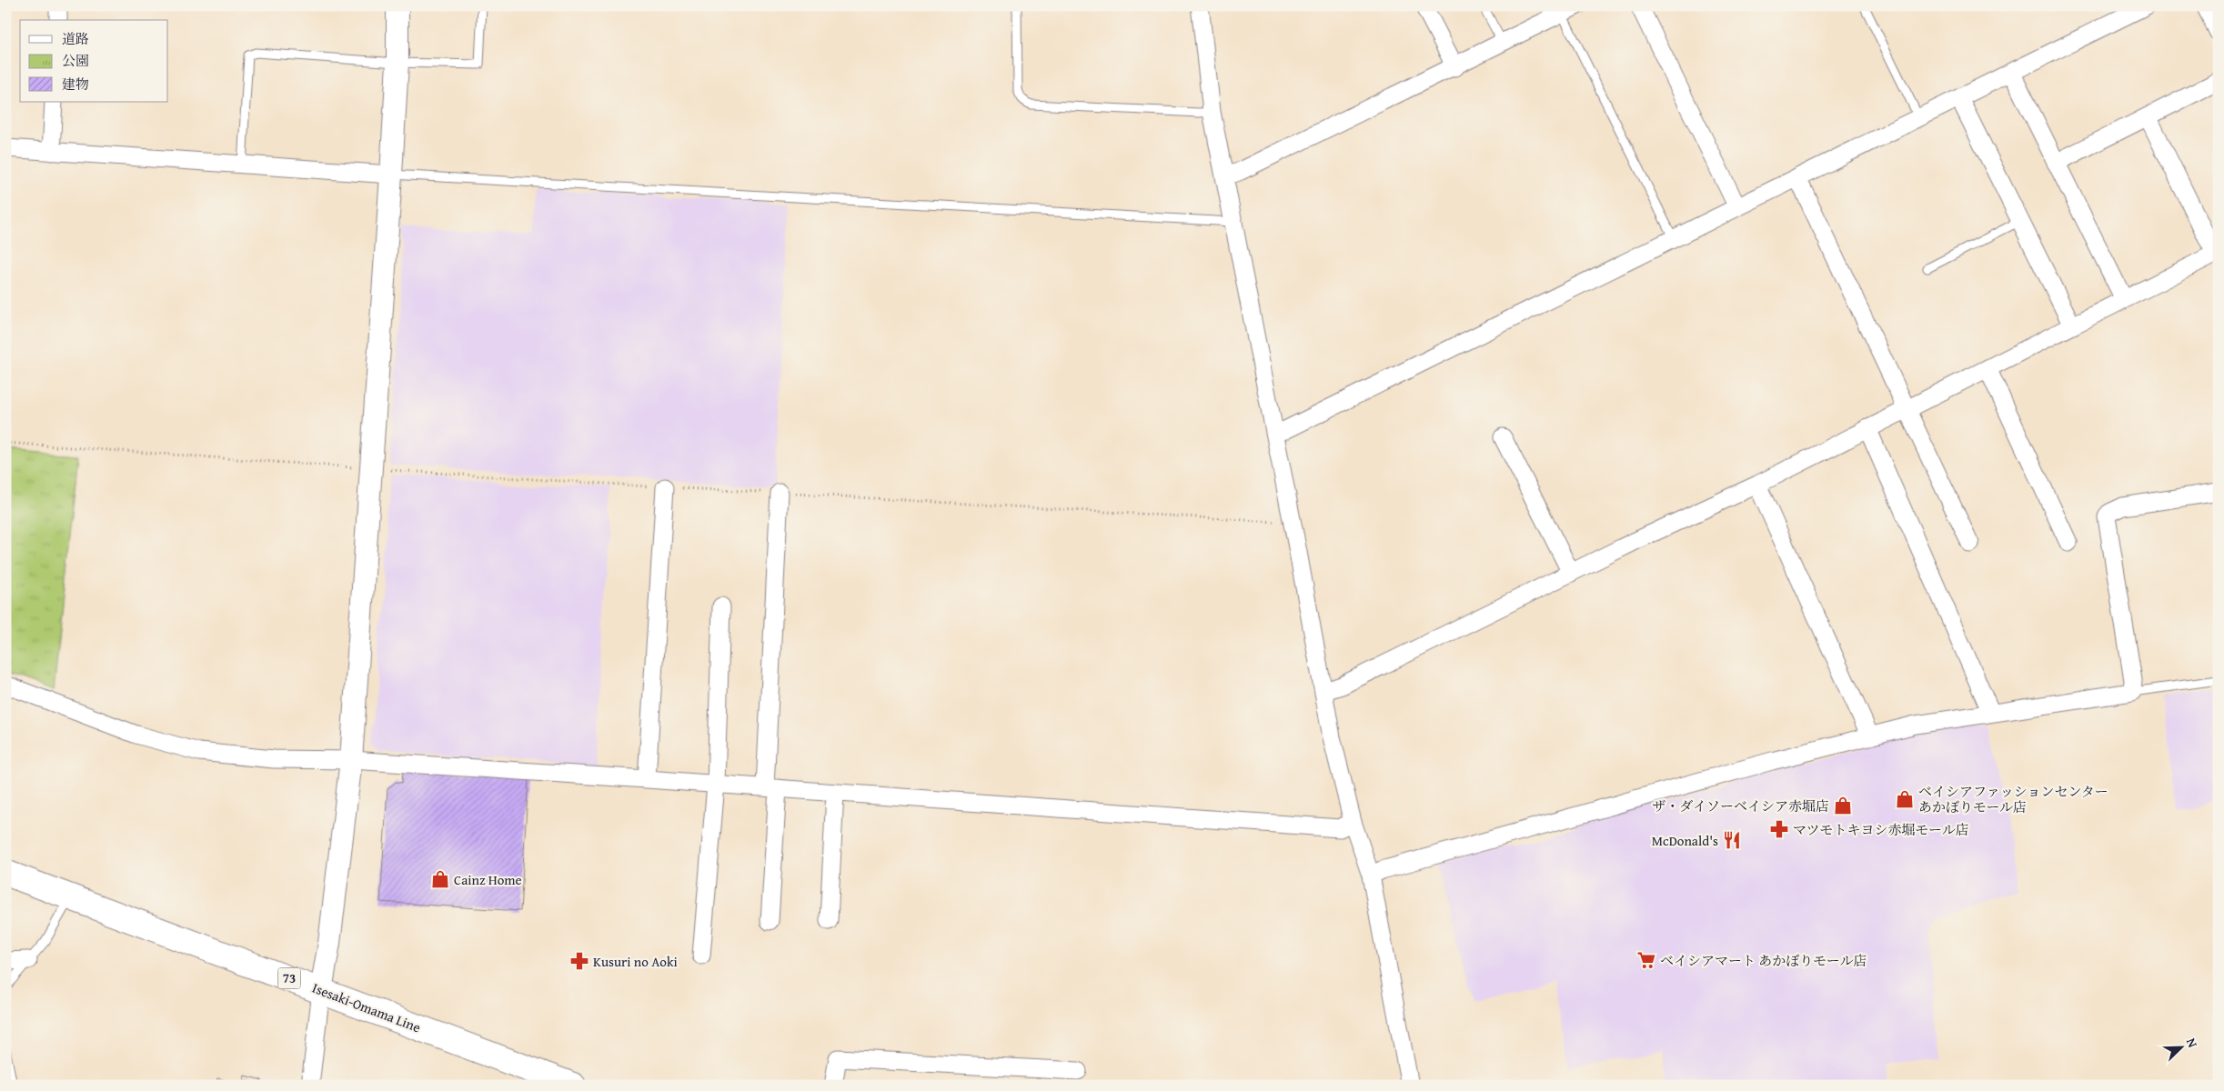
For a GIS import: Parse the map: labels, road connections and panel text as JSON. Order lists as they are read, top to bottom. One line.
{"streets":{"main road":["73","Isesaki-Omama Line"]},"places":{"shop":["ベイシアファッションセンター あかぼりモール店","ザ・ダイソーベイシア赤堀店","Cainz Home"],"pharmacy":["マツモトキヨシ赤堀モール店","Kusuri no Aoki"],"restaurant":["McDonald's"],"supermarket":["ベイシアマート あかぼりモール店"]},"legend":["道路","公園","建物"],"north":"top right"}
